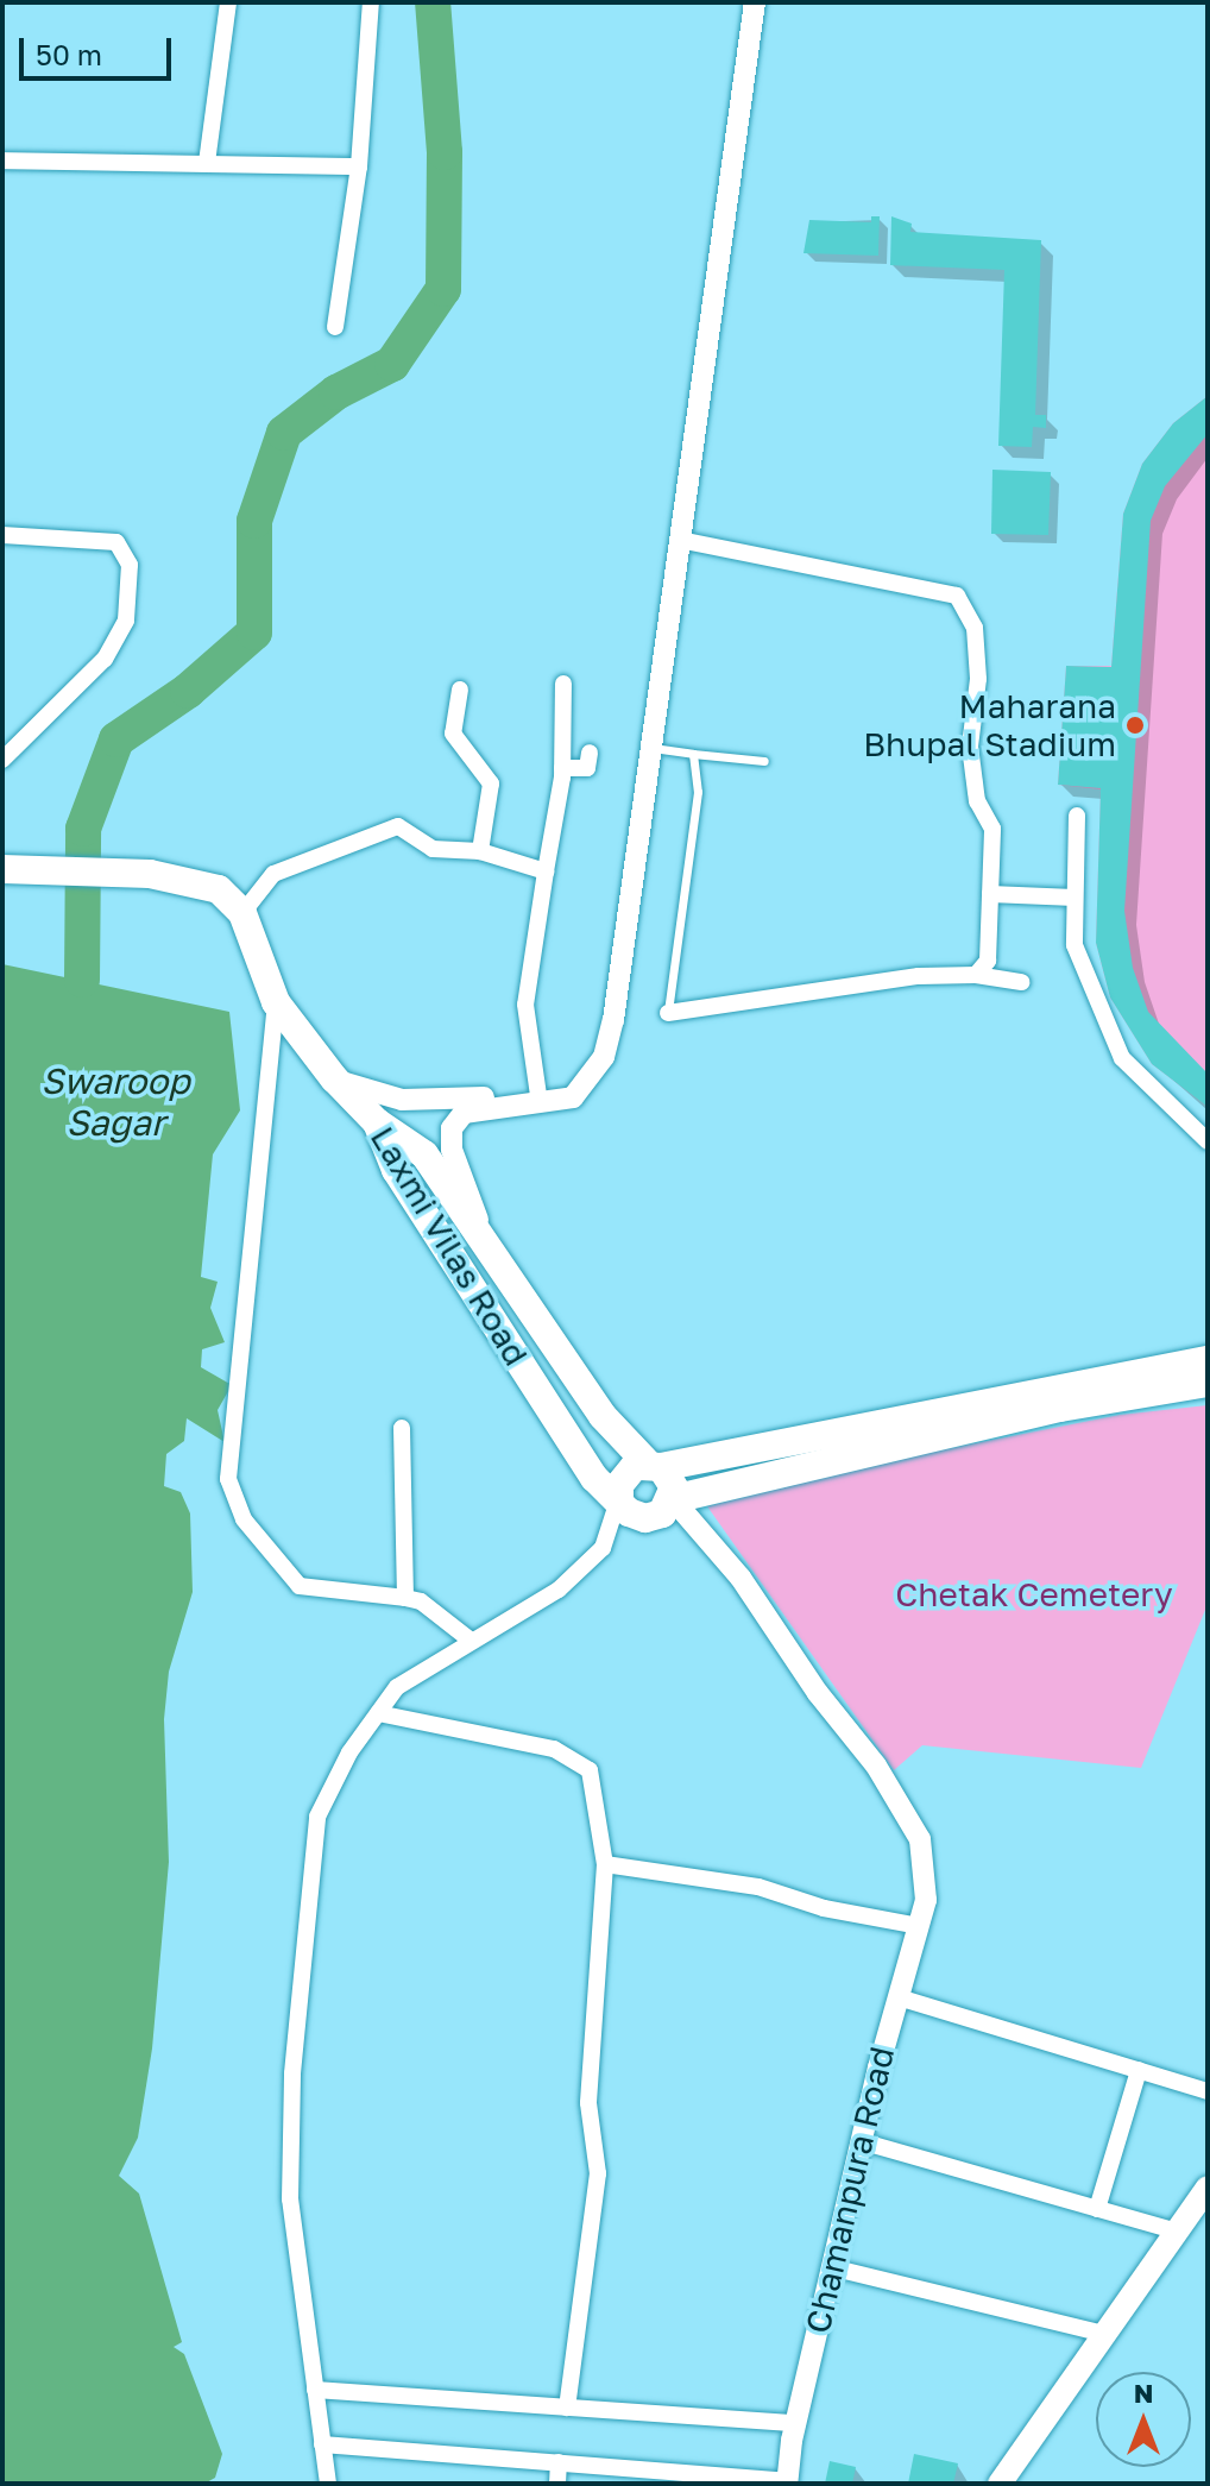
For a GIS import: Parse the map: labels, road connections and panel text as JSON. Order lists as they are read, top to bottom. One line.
{"streets":{"highway":["Laxmi Vilas Road"],"street":["Chamanpura Road"]},"crossings":[["Laxmi Vilas Road","Chamanpura Road"]],"water":["Swaroop Sagar"],"parks":["Chetak Cemetery"],"places":["Maharana Bhupal Stadium"],"scale_bar":"50 m","north":"top"}
